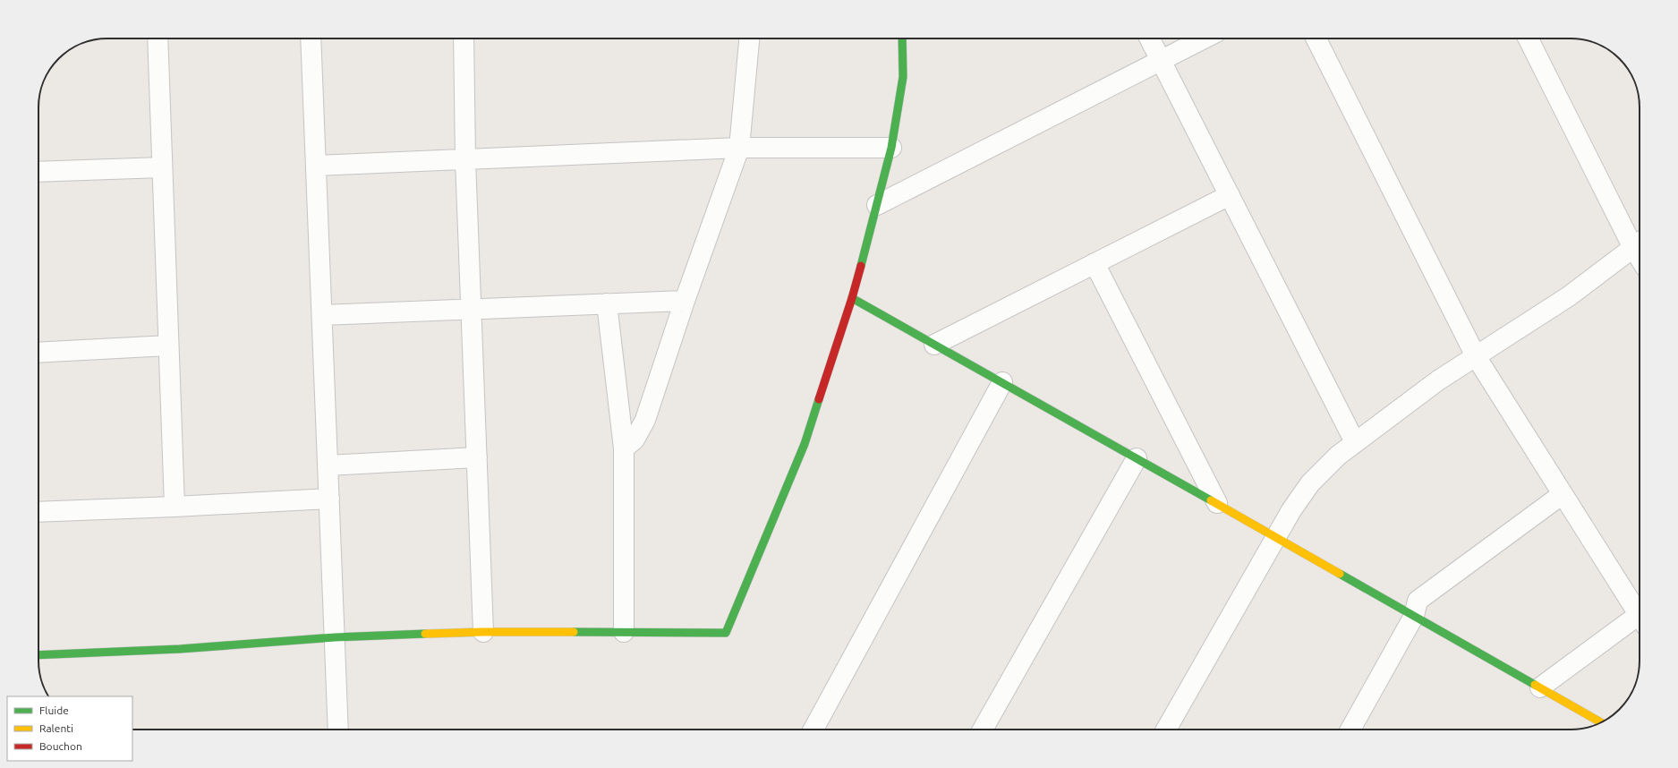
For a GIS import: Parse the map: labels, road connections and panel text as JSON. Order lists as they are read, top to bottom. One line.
{"legend":["Fluide","Ralenti","Bouchon"]}
